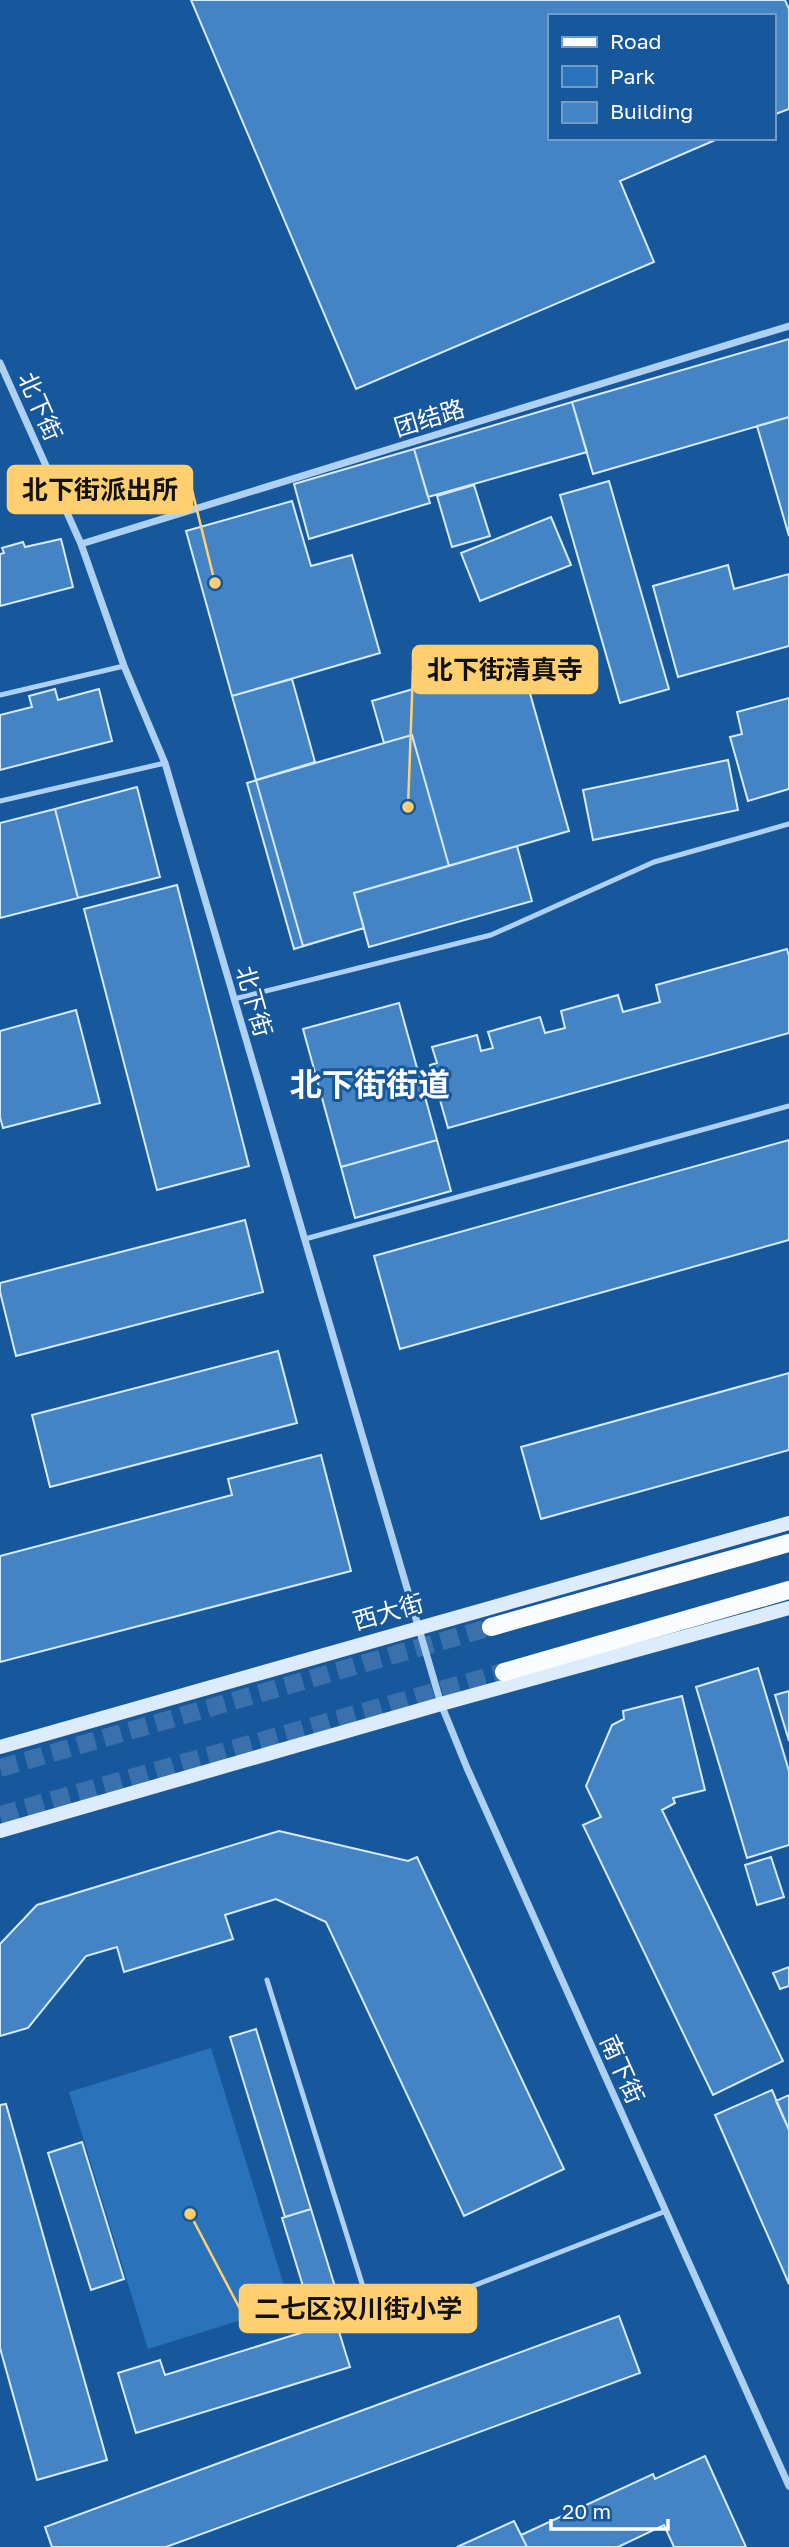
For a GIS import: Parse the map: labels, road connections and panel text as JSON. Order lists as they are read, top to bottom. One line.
{"streets":{"street":["北下街","团结路","西大街","南下街"]},"crossings":[["北下街","团结路"],["北下街","西大街"],["北下街","南下街"]],"districts":["北下街街道"],"places":["北下街派出所","北下街清真寺","二七区汉川街小学"],"legend":["Road","Park","Building"],"scale_bar":"20 m"}
